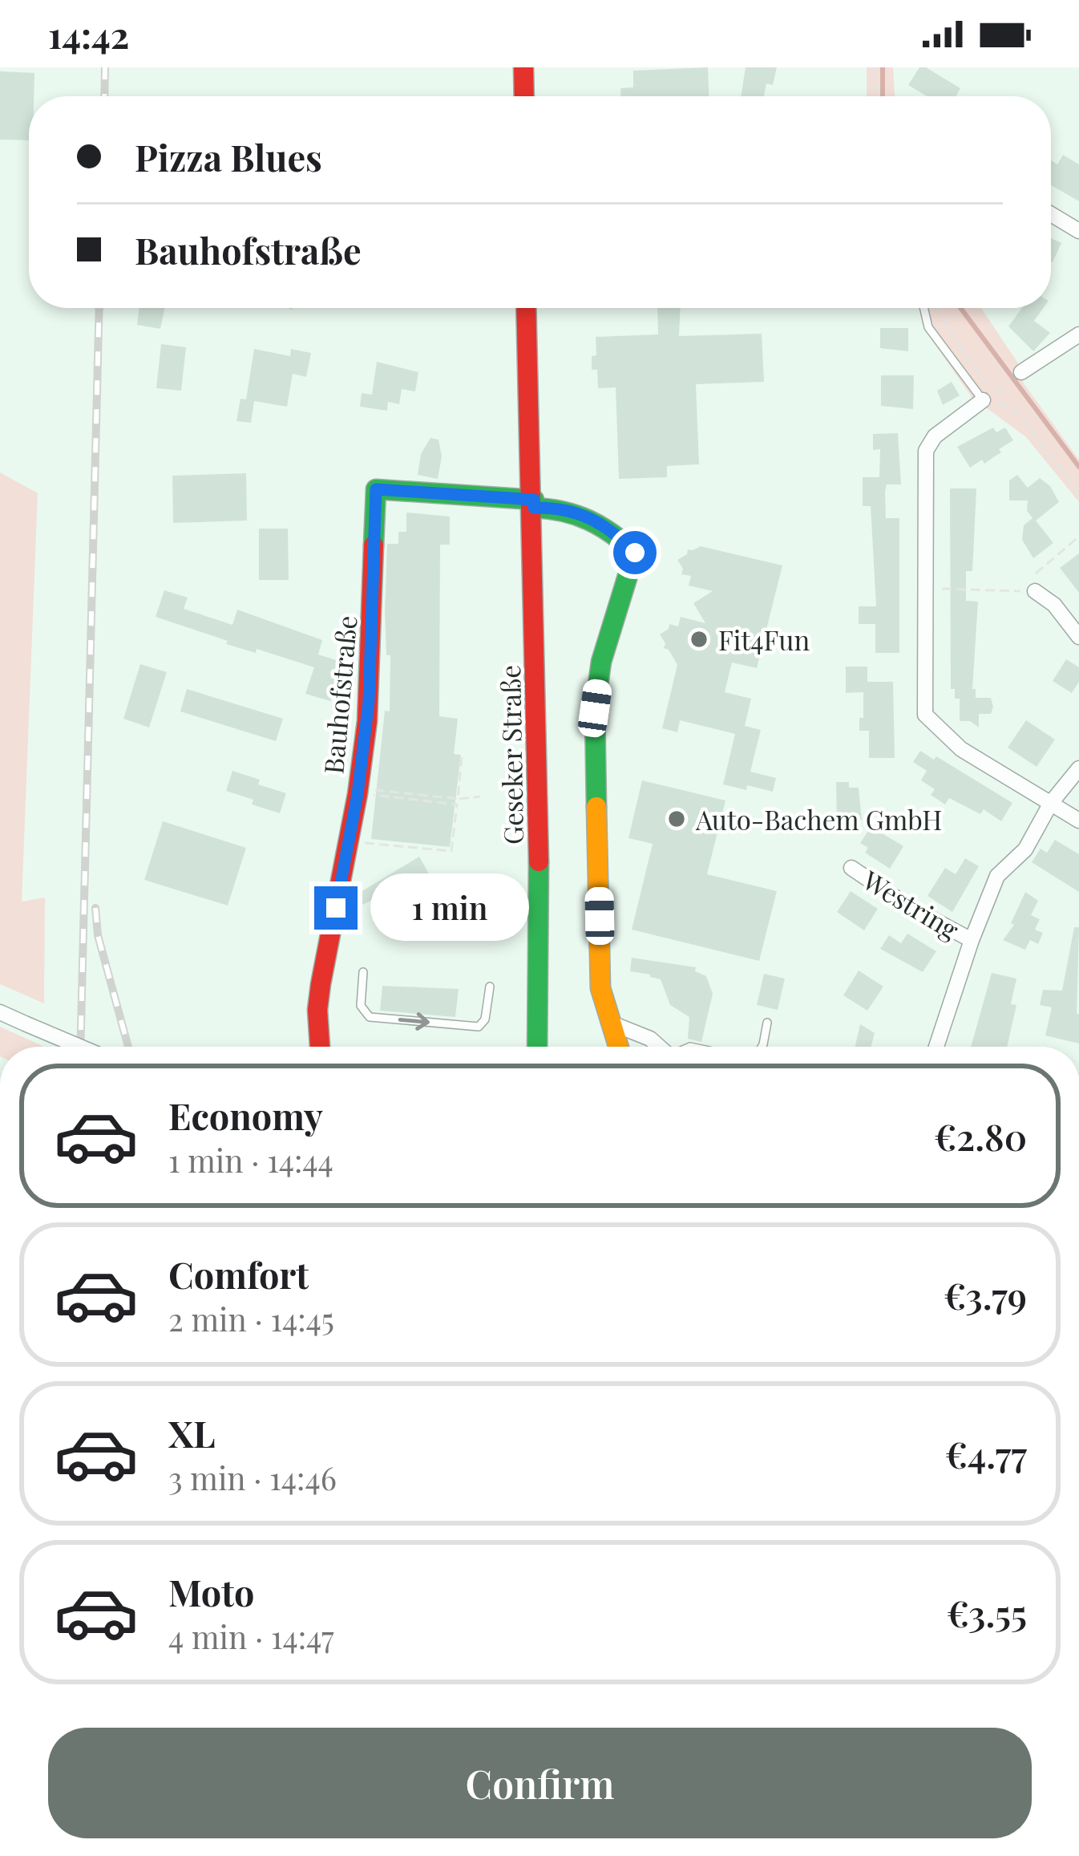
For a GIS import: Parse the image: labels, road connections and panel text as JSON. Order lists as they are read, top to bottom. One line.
{"streets":{"street":["Bauhofstraße","Geseker Straße","Westring"]},"crossings":[["Bauhofstraße","Geseker Straße"]],"places":["Fit4Fun","Auto-Bachem GmbH"],"page":{"status":"14:42","banner":["Pizza Blues","Bauhofstraße"],"bubble":"1 min","list":[{"name":"Economy","note":"1 min · 14:44","value":"€2.80"},{"name":"Comfort","note":"2 min · 14:45","value":"€3.79"},{"name":"XL","note":"3 min · 14:46","value":"€4.77"},{"name":"Moto","note":"4 min · 14:47","value":"€3.55"}],"buttons":"Confirm"}}
